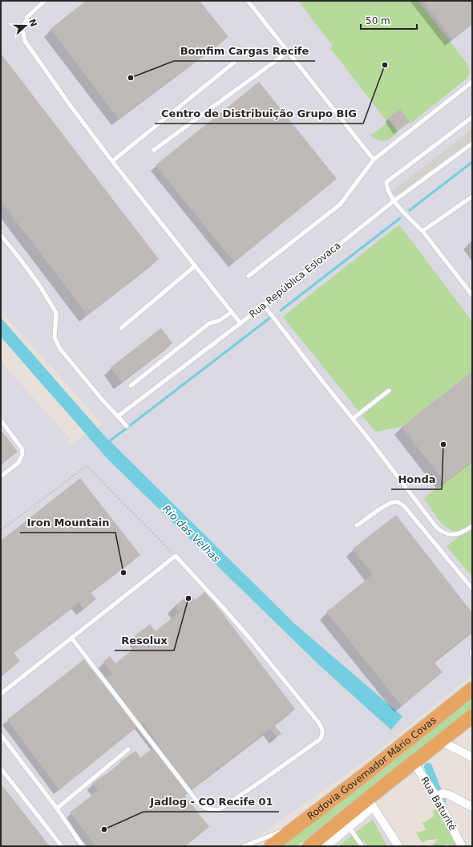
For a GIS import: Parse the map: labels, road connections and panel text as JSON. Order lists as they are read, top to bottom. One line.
{"streets":{"highway":["Rodovia Governador Mário Covas"],"street":["Rua Baturité"],"lane":["Rua República Eslovaca"]},"water":["Rio das Velhas"],"places":["Centro de Distribuição Grupo BIG","Bomfim Cargas Recife","Honda","Iron Mountain","Resolux","Jadlog - CO Recife 01"],"scale_bar":"50 m","north":"right"}
